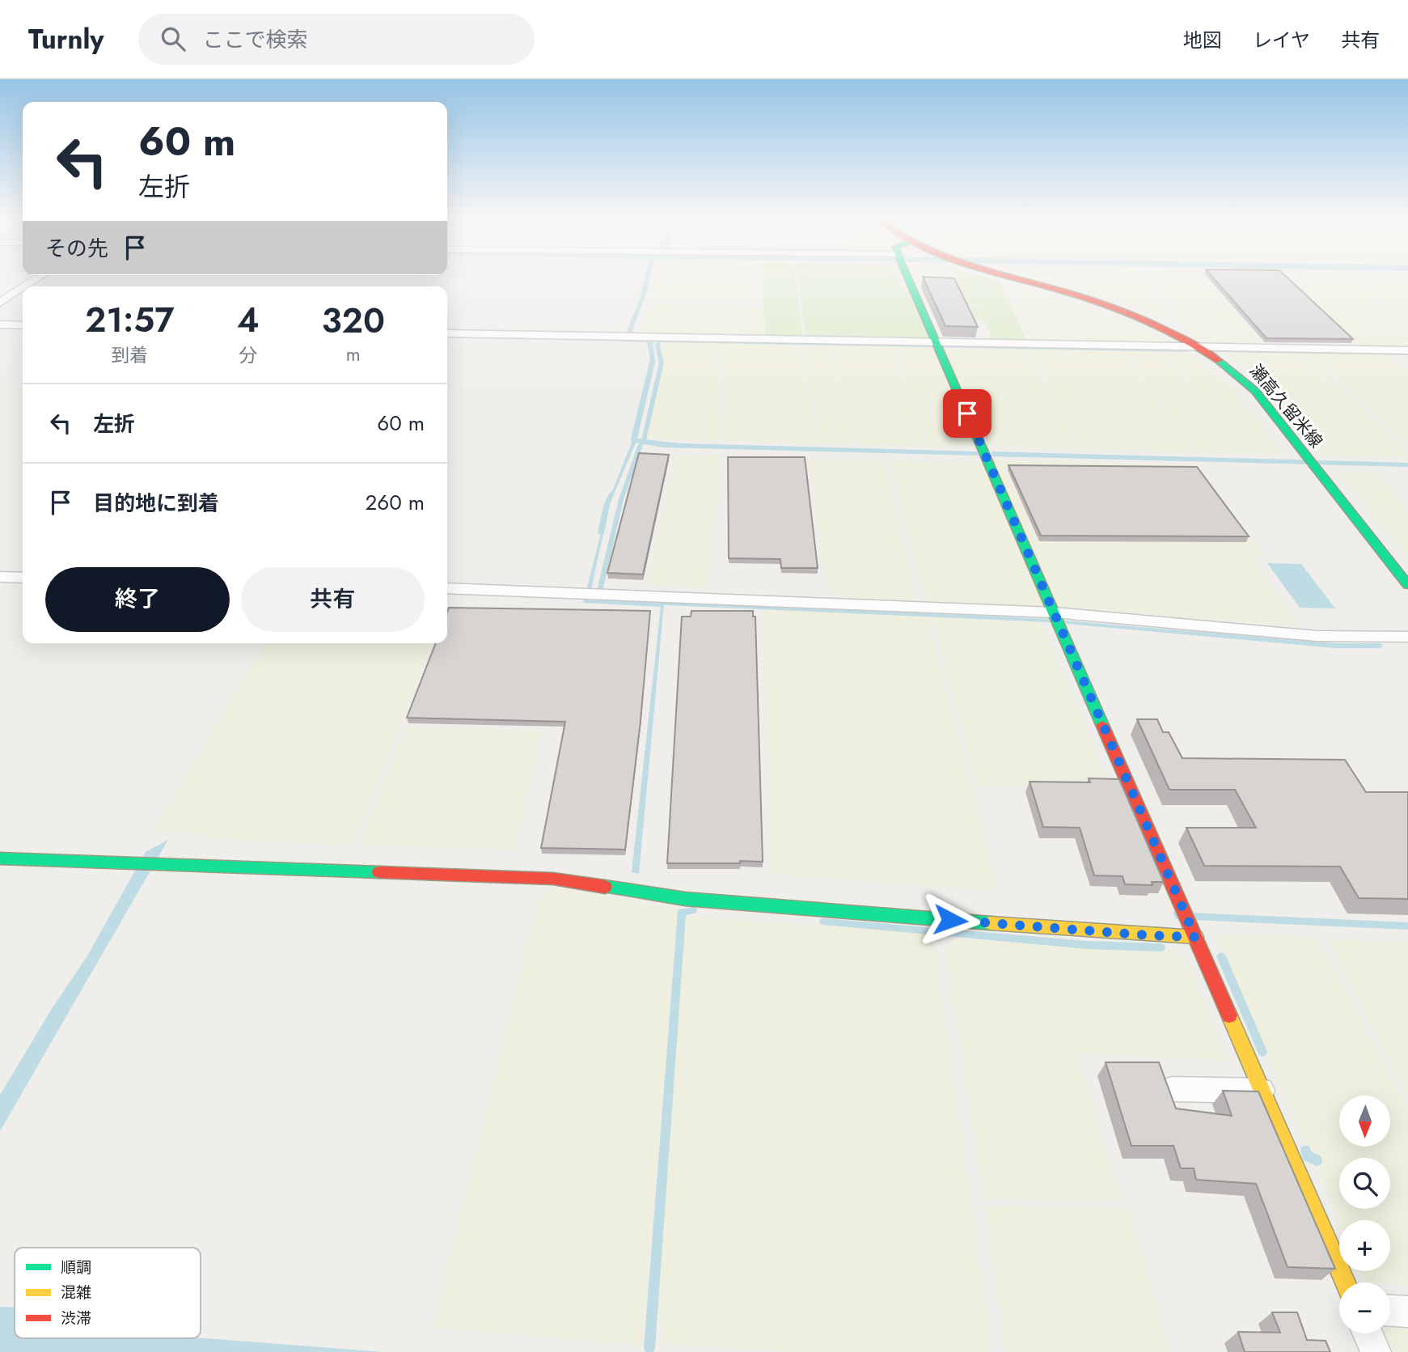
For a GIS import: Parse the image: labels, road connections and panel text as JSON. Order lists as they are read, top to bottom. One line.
{"streets":{"street":["瀬高久留米線"]},"legend":["順調","混雑","渋滞"],"north":"bottom","page":{"header":"Turnly","search":"ここで検索","nav":["地図","レイヤ","共有"],"turn":["60 m","左折"],"then":"その先","eta":["21:57","到着","4","分","320","m"],"list":[{"name":"左折","value":"60 m"},{"name":"目的地に到着","value":"260 m"}],"buttons":["終了","共有"],"map_buttons":["+","−"]}}
